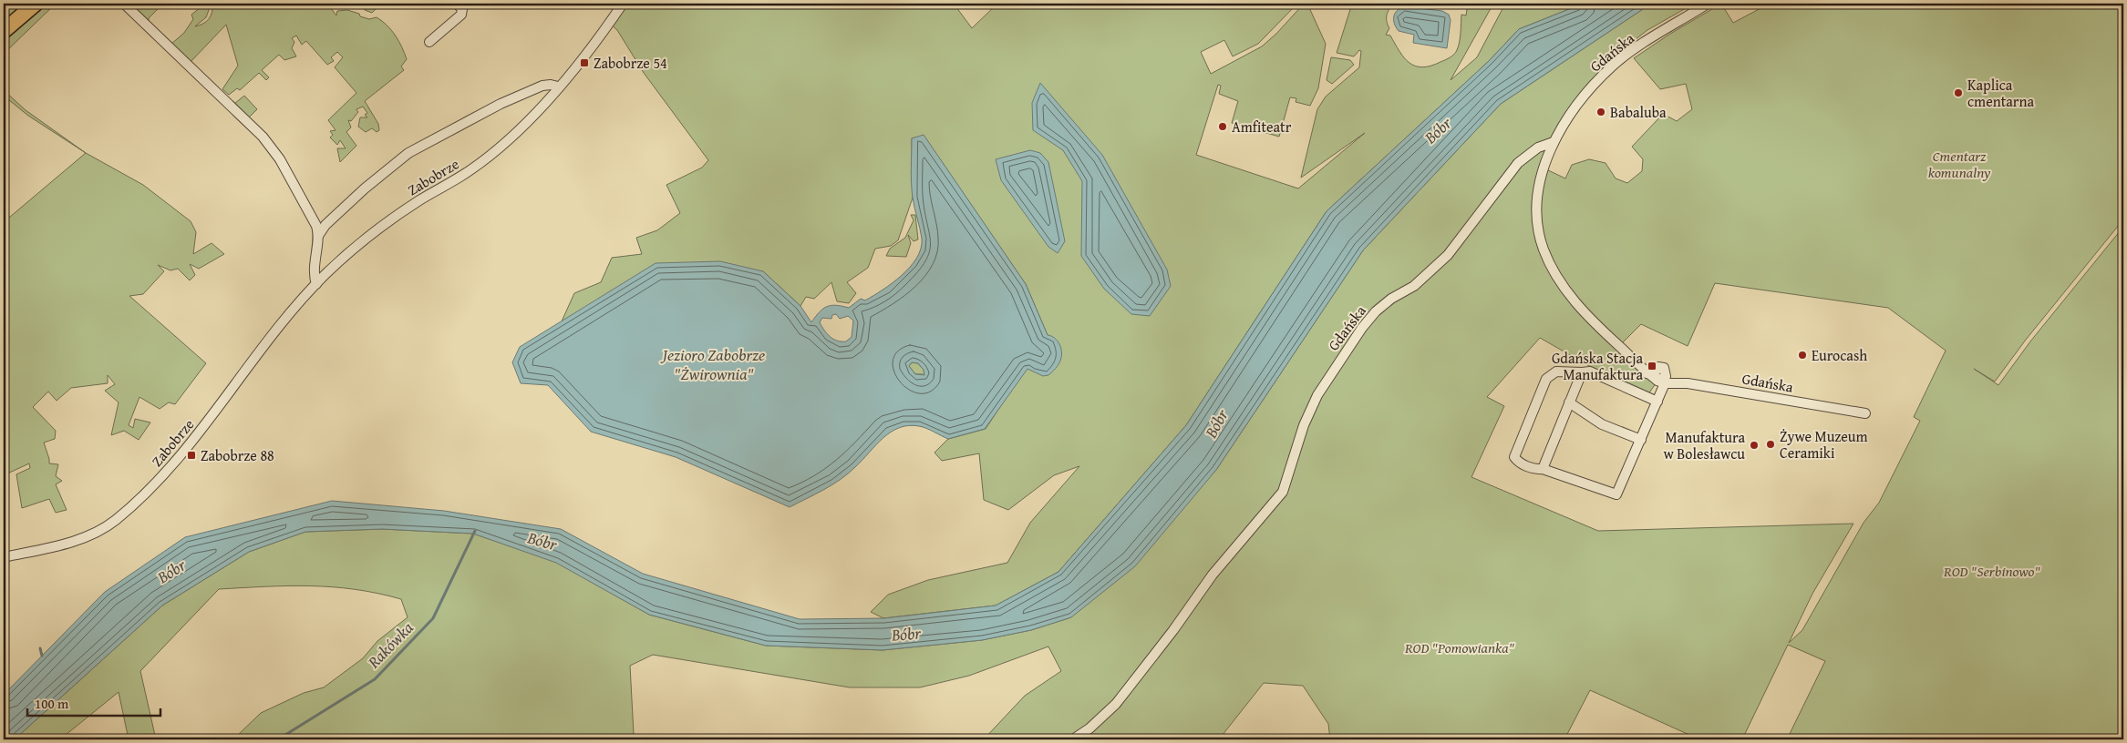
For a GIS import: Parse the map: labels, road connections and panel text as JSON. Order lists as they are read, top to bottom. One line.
{"streets":{"street":["Gdańska","Zabobrze"]},"water":["Bóbr","Jezioro Zabobrze \"Żwirownia\"","Rakówka"],"parks":["Cmentarz komunalny","ROD \"Serbinowo\"","ROD \"Pomowianka\""],"places":{"transit":["Zabobrze 54","Gdańska Stacja Manufaktura","Zabobrze 88"],"other":["Kaplica cmentarna","Babaluba","Amfiteatr","Eurocash","Żywe Muzeum Ceramiki","Manufaktura w Bolesławcu"]},"scale_bar":"100 m"}
